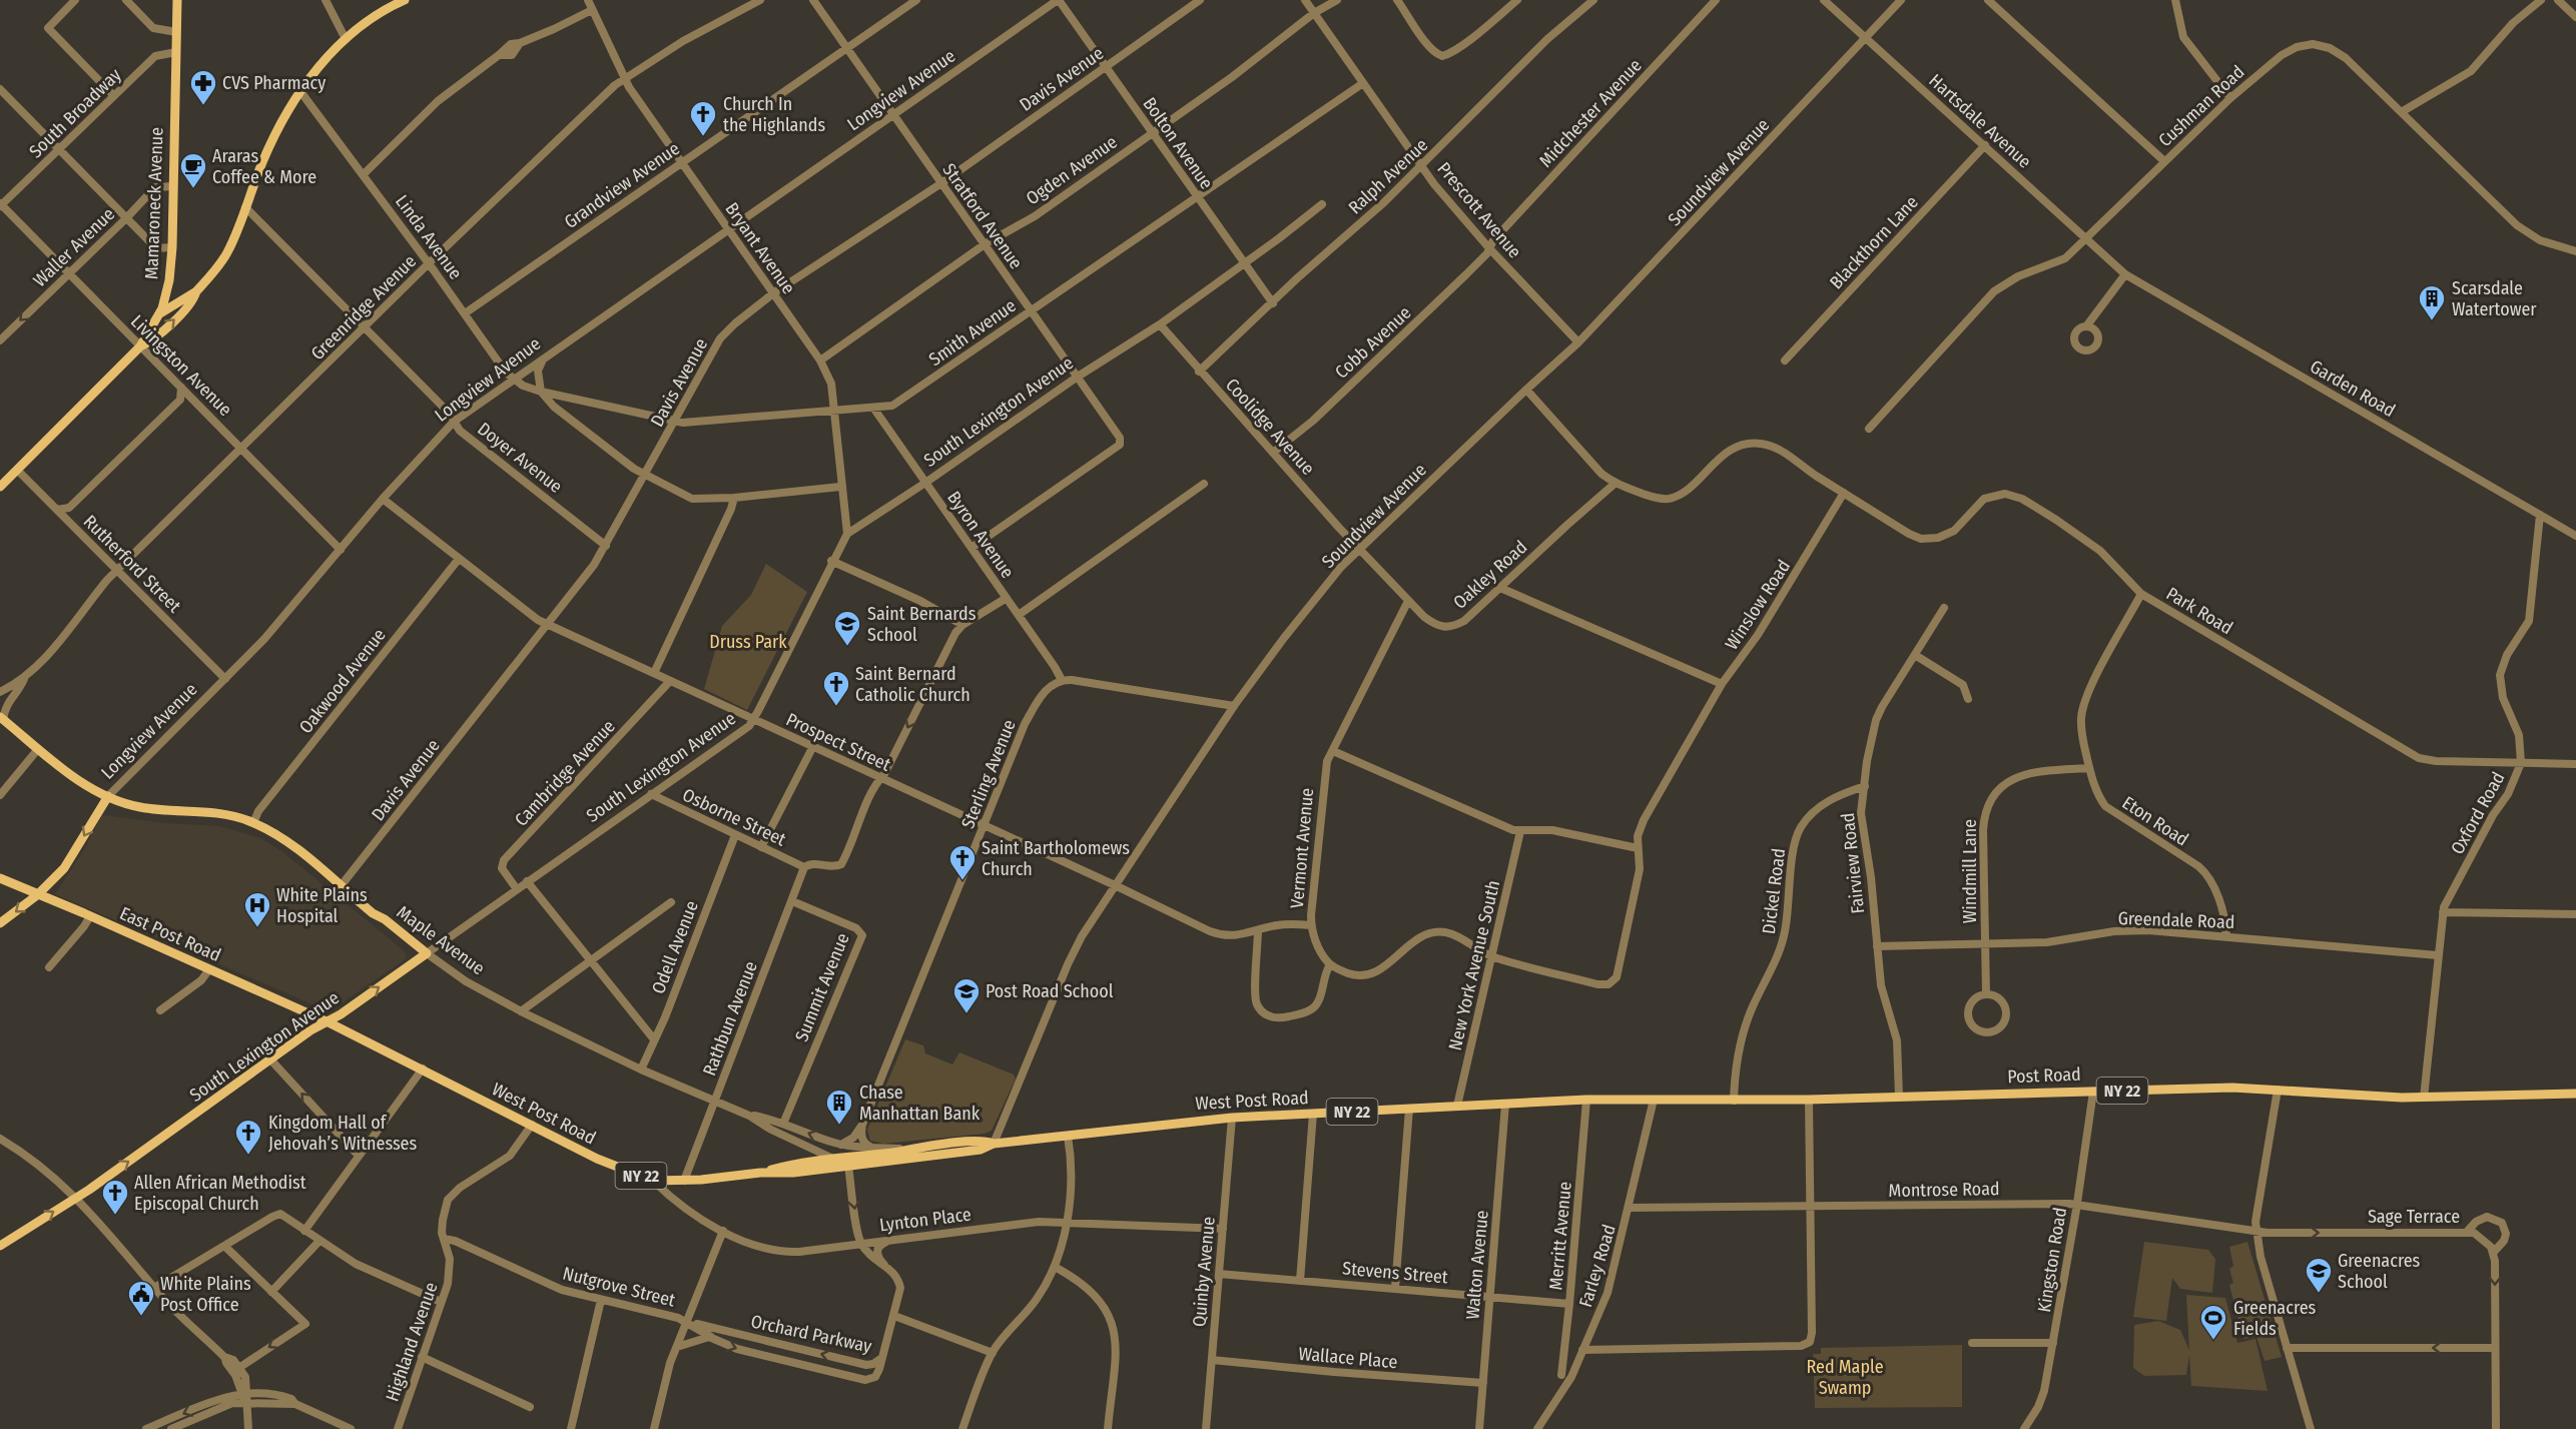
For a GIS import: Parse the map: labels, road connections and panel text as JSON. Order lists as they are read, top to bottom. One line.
{"streets":{"main road":["Longview Avenue","Mamaroneck Avenue","South Lexington Avenue","East Post Road","Maple Avenue","Post Road","NY 22","West Post Road"],"street":["Davis Avenue","Cushman Road","South Broadway","Midchester Avenue","Hartsdale Avenue","Bolton Avenue","Ogden Avenue","Soundview Avenue","Ralph Avenue","Grandview Avenue","Prescott Avenue","Stratford Avenue","Linda Avenue","Blackthorn Lane","Waller Avenue","Bryant Avenue","Greenridge Avenue","Smith Avenue","Cobb Avenue","Livingston Avenue","Garden Road","Coolidge Avenue","Doyer Avenue","Byron Avenue","Rutherford Street","Oakley Road","Winslow Road","Park Road","Oakwood Avenue","Prospect Street","Cambridge Avenue","Sterling Avenue","Oxford Road","Osborne Street","Eton Road","Vermont Avenue","Fairview Road","Windmill Lane","Dickel Road","Greendale Road","Odell Avenue","New York Avenue South","Summit Avenue","Rathbun Avenue","Montrose Road","Sage Terrace","Lynton Place","Merritt Avenue","Kingston Road","Walton Avenue","Farley Road","Quinby Avenue","Stevens Street","Nutgrove Street","Orchard Parkway","Highland Avenue","Wallace Place"]},"crossings":[["Davis Avenue","Bolton Avenue"],["Davis Avenue","Stratford Avenue"],["Davis Avenue","Linda Avenue"],["Davis Avenue","Bryant Avenue"],["Davis Avenue","Smith Avenue"],["Davis Avenue","Doyer Avenue"],["Davis Avenue","Prospect Street"],["Davis Avenue","Maple Avenue"],["Longview Avenue","Bolton Avenue"],["Longview Avenue","Stratford Avenue"],["Longview Avenue","Linda Avenue"],["Longview Avenue","Bryant Avenue"],["Longview Avenue","Livingston Avenue"],["Longview Avenue","Doyer Avenue"],["Longview Avenue","Rutherford Street"],["Longview Avenue","Prospect Street"],["Longview Avenue","East Post Road"],["Longview Avenue","Maple Avenue"],["Cushman Road","Hartsdale Avenue"],["South Broadway","Mamaroneck Avenue"],["South Broadway","Livingston Avenue"],["Midchester Avenue","Prescott Avenue"],["Midchester Avenue","Cobb Avenue"],["Hartsdale Avenue","Soundview Avenue"],["Hartsdale Avenue","Blackthorn Lane"],["Hartsdale Avenue","Garden Road"],["Bolton Avenue","Ogden Avenue"],["Bolton Avenue","Ralph Avenue"],["Bolton Avenue","Smith Avenue"],["Bolton Avenue","South Lexington Avenue"],["Ogden Avenue","Prescott Avenue"],["Ogden Avenue","Stratford Avenue"],["Ogden Avenue","Bryant Avenue"],["Soundview Avenue","Prescott Avenue"],["Soundview Avenue","Coolidge Avenue"],["Soundview Avenue","Oakley Road"],["Soundview Avenue","Prospect Street"],["Soundview Avenue","West Post Road"],["Ralph Avenue","Prescott Avenue"],["Ralph Avenue","Coolidge Avenue"],["Grandview Avenue","Stratford Avenue"],["Grandview Avenue","Linda Avenue"],["Grandview Avenue","Bryant Avenue"],["Mamaroneck Avenue","Waller Avenue"],["Mamaroneck Avenue","Livingston Avenue"],["Mamaroneck Avenue","Rutherford Street"],["Prescott Avenue","Smith Avenue"],["Prescott Avenue","Cobb Avenue"],["Stratford Avenue","Smith Avenue"],["Stratford Avenue","South Lexington Avenue"],["Stratford Avenue","Byron Avenue"],["Linda Avenue","Bryant Avenue"],["Linda Avenue","Greenridge Avenue"],["Linda Avenue","Smith Avenue"],["Waller Avenue","Livingston Avenue"],["Bryant Avenue","Greenridge Avenue"],["Bryant Avenue","Smith Avenue"],["Bryant Avenue","South Lexington Avenue"],["Greenridge Avenue","Livingston Avenue"],["Greenridge Avenue","Doyer Avenue"],["Greenridge Avenue","Rutherford Street"],["Greenridge Avenue","Maple Avenue"],["Smith Avenue","Byron Avenue"],["Cobb Avenue","Coolidge Avenue"],["Garden Road","Oxford Road"],["South Lexington Avenue","Coolidge Avenue"],["South Lexington Avenue","Byron Avenue"],["South Lexington Avenue","Prospect Street"],["South Lexington Avenue","Cambridge Avenue"],["South Lexington Avenue","Osborne Street"],["South Lexington Avenue","East Post Road"],["South Lexington Avenue","Maple Avenue"],["South Lexington Avenue","West Post Road"],["Coolidge Avenue","Oakley Road"],["Byron Avenue","Sterling Avenue"],["Oakley Road","Vermont Avenue"],["Winslow Road","Park Road"],["Winslow Road","New York Avenue South"],["Park Road","Oxford Road"],["Park Road","Eton Road"],["Oakwood Avenue","Prospect Street"],["Oakwood Avenue","Maple Avenue"],["Prospect Street","Cambridge Avenue"],["Prospect Street","Sterling Avenue"],["Prospect Street","Vermont Avenue"],["Oxford Road","Greendale Road"],["Oxford Road","Post Road"],["Osborne Street","Odell Avenue"],["Osborne Street","Rathbun Avenue"],["Eton Road","Windmill Lane"],["Eton Road","Greendale Road"],["Fairview Road","Dickel Road"],["Fairview Road","Greendale Road"],["Fairview Road","Post Road"],["Windmill Lane","Greendale Road"],["Dickel Road","Post Road"],["East Post Road","West Post Road"],["Maple Avenue","Odell Avenue"],["Maple Avenue","Rathbun Avenue"],["Maple Avenue","West Post Road"],["New York Avenue South","West Post Road"],["Summit Avenue","Rathbun Avenue"],["Rathbun Avenue","West Post Road"],["Post Road","West Post Road"],["Post Road","Kingston Road"],["Post Road","Farley Road"],["West Post Road","Lynton Place"],["West Post Road","Merritt Avenue"],["West Post Road","Walton Avenue"],["West Post Road","Farley Road"],["West Post Road","Quinby Avenue"],["West Post Road","Highland Avenue"],["Montrose Road","Sage Terrace"],["Montrose Road","Kingston Road"],["Montrose Road","Farley Road"],["Lynton Place","Quinby Avenue"],["Merritt Avenue","Stevens Street"],["Walton Avenue","Stevens Street"],["Walton Avenue","Wallace Place"],["Quinby Avenue","Stevens Street"],["Quinby Avenue","Wallace Place"],["Nutgrove Street","Orchard Parkway"],["Nutgrove Street","Highland Avenue"]],"one_way":["Waller Avenue","Sage Terrace"],"parks":["Druss Park","Red Maple Swamp"],"places":{"pharmacy":["CVS Pharmacy"],"church":["Church In the Highlands","Saint Bernard Catholic Church","Saint Bartholomews Church","Kingdom Hall of Jehovah’s Witnesses","Allen African Methodist Episcopal Church"],"cafe":["Araras Coffee & More"],"building":["Scarsdale Watertower","Chase Manhattan Bank"],"school or university":["Saint Bernards School","Post Road School","Greenacres School"],"hospital":["White Plains Hospital"],"public building":["White Plains Post Office"],"sports":["Greenacres Fields"]}}
